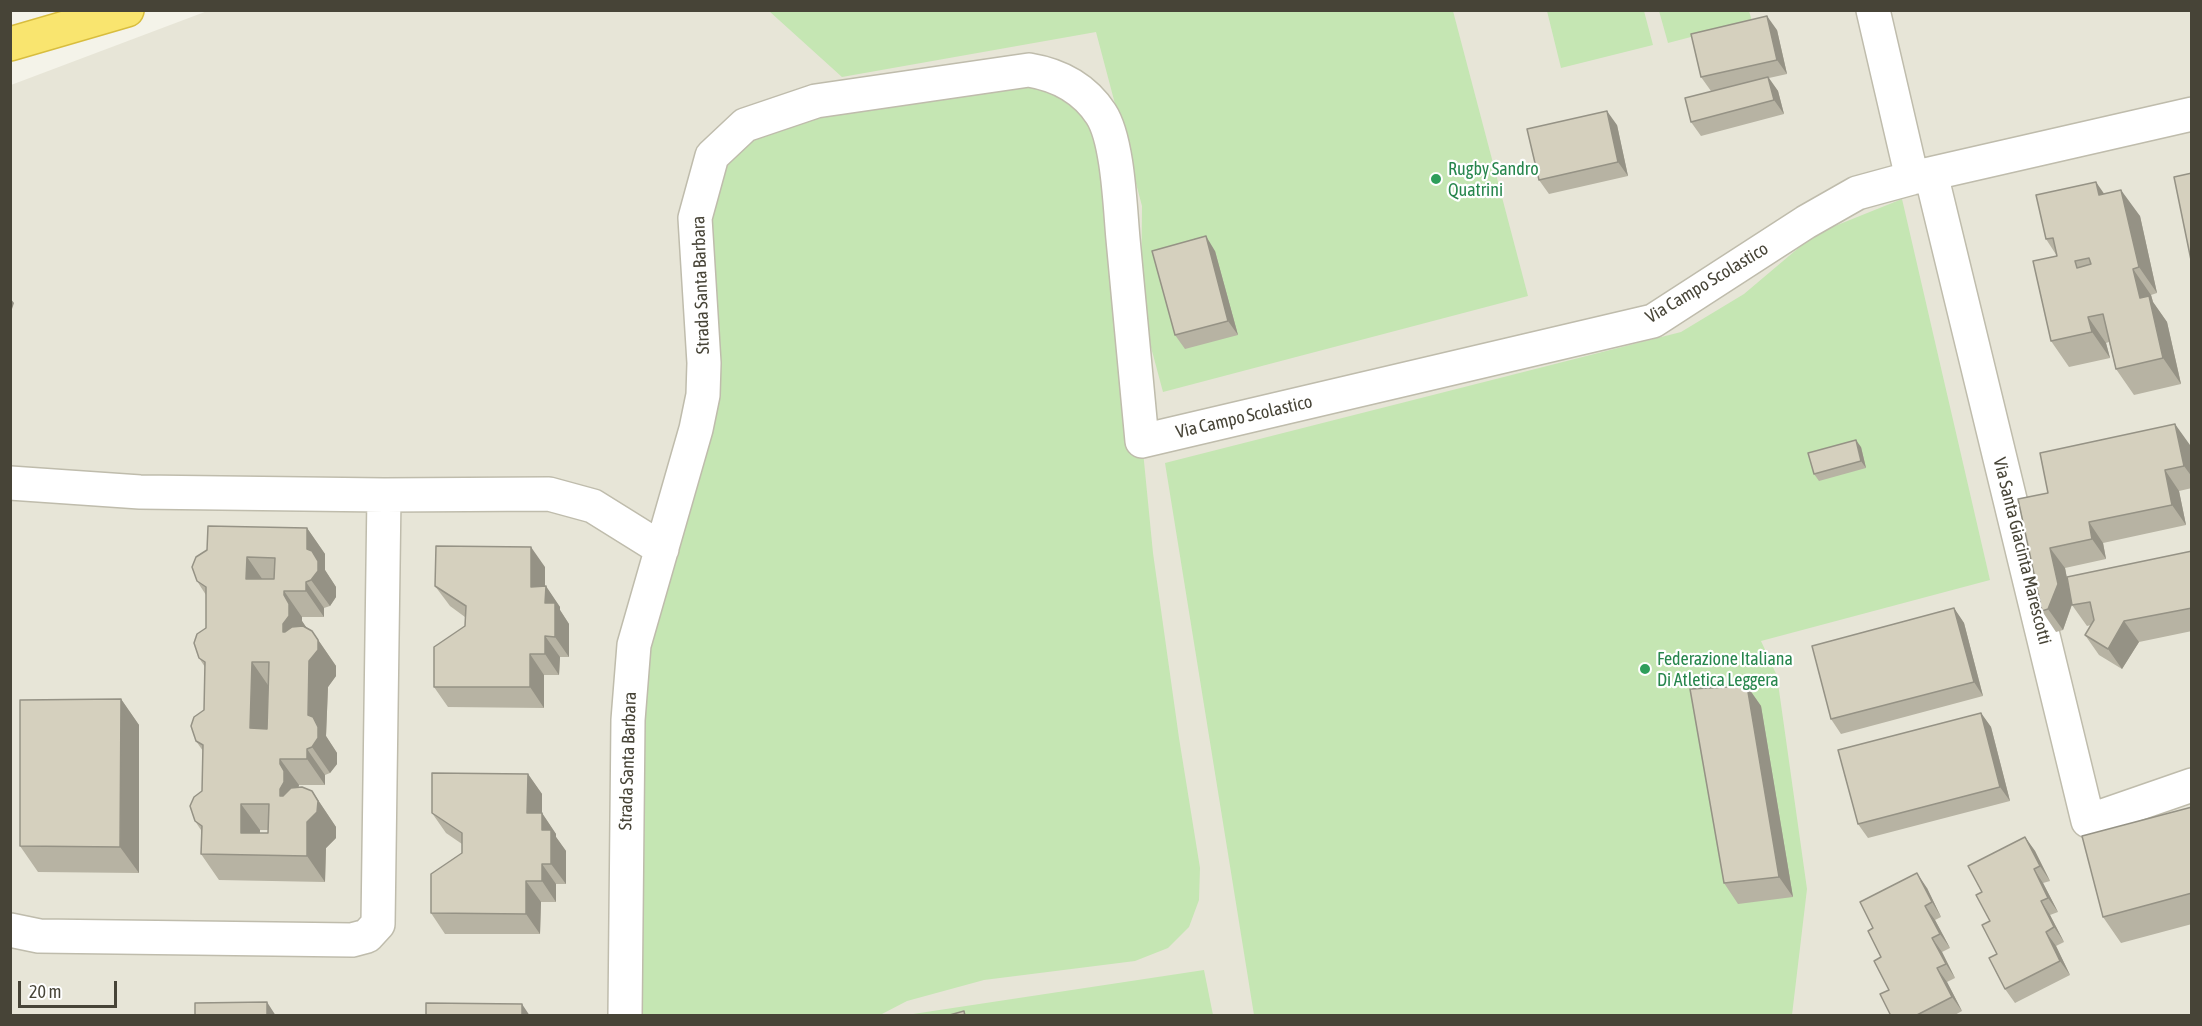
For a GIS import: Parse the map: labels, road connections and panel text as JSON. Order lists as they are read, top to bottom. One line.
{"streets":{"street":["Via Campo Scolastico","Strada Santa Barbara","Via Santa Giacinta Marescotti"]},"crossings":[["Via Campo Scolastico","Strada Santa Barbara"],["Via Campo Scolastico","Via Santa Giacinta Marescotti"]],"places":["Rugby Sandro Quatrini","Federazione Italiana Di Atletica Leggera"],"scale_bar":"20 m"}
